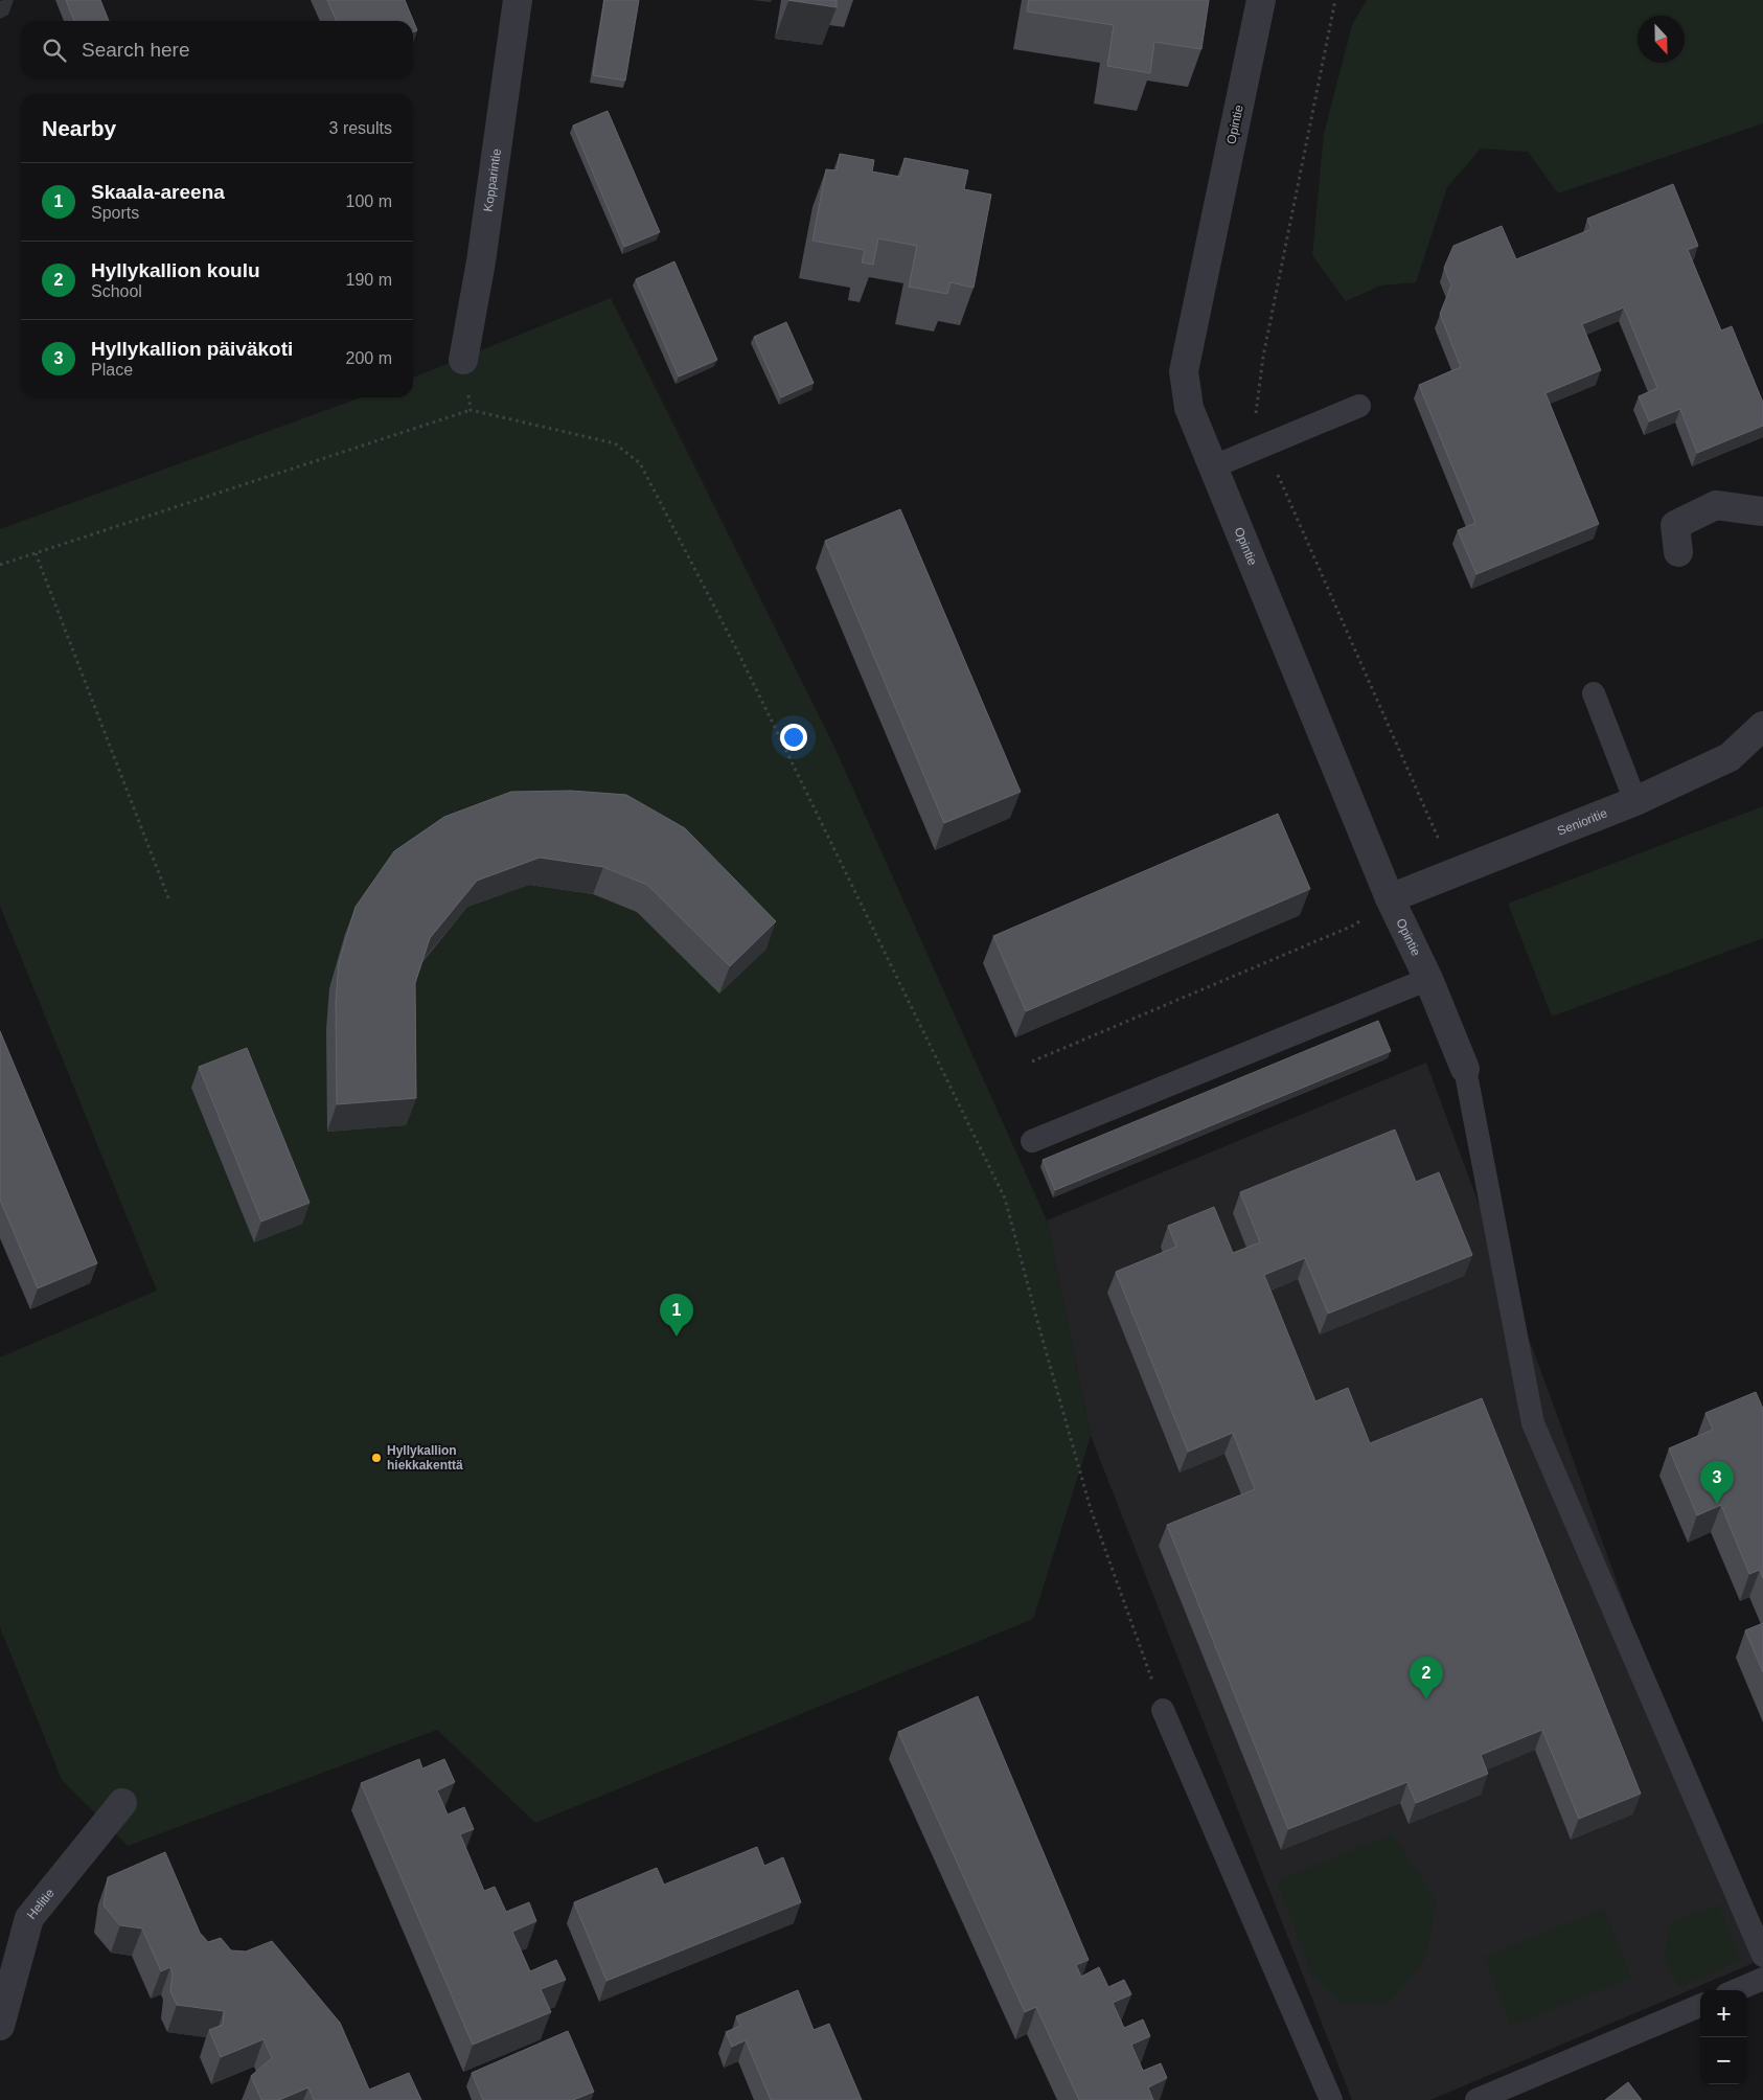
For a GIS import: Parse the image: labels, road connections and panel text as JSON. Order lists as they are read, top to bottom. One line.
{"streets":{"street":["Opintie","Kopparintie","Senioritie","Helitie"]},"crossings":[["Opintie","Senioritie"]],"places":["Hyllykallion hiekkakenttä"],"north":"bottom","page":{"search":"Search here","heading":["Nearby","3 results"],"list":[{"mark":"1","name":"Skaala-areena","note":"Sports","value":"100 m"},{"mark":"2","name":"Hyllykallion koulu","note":"School","value":"190 m"},{"mark":"3","name":"Hyllykallion päiväkoti","note":"Place","value":"200 m"}],"pins":["1","3","2"],"map_buttons":["+","−"]}}
